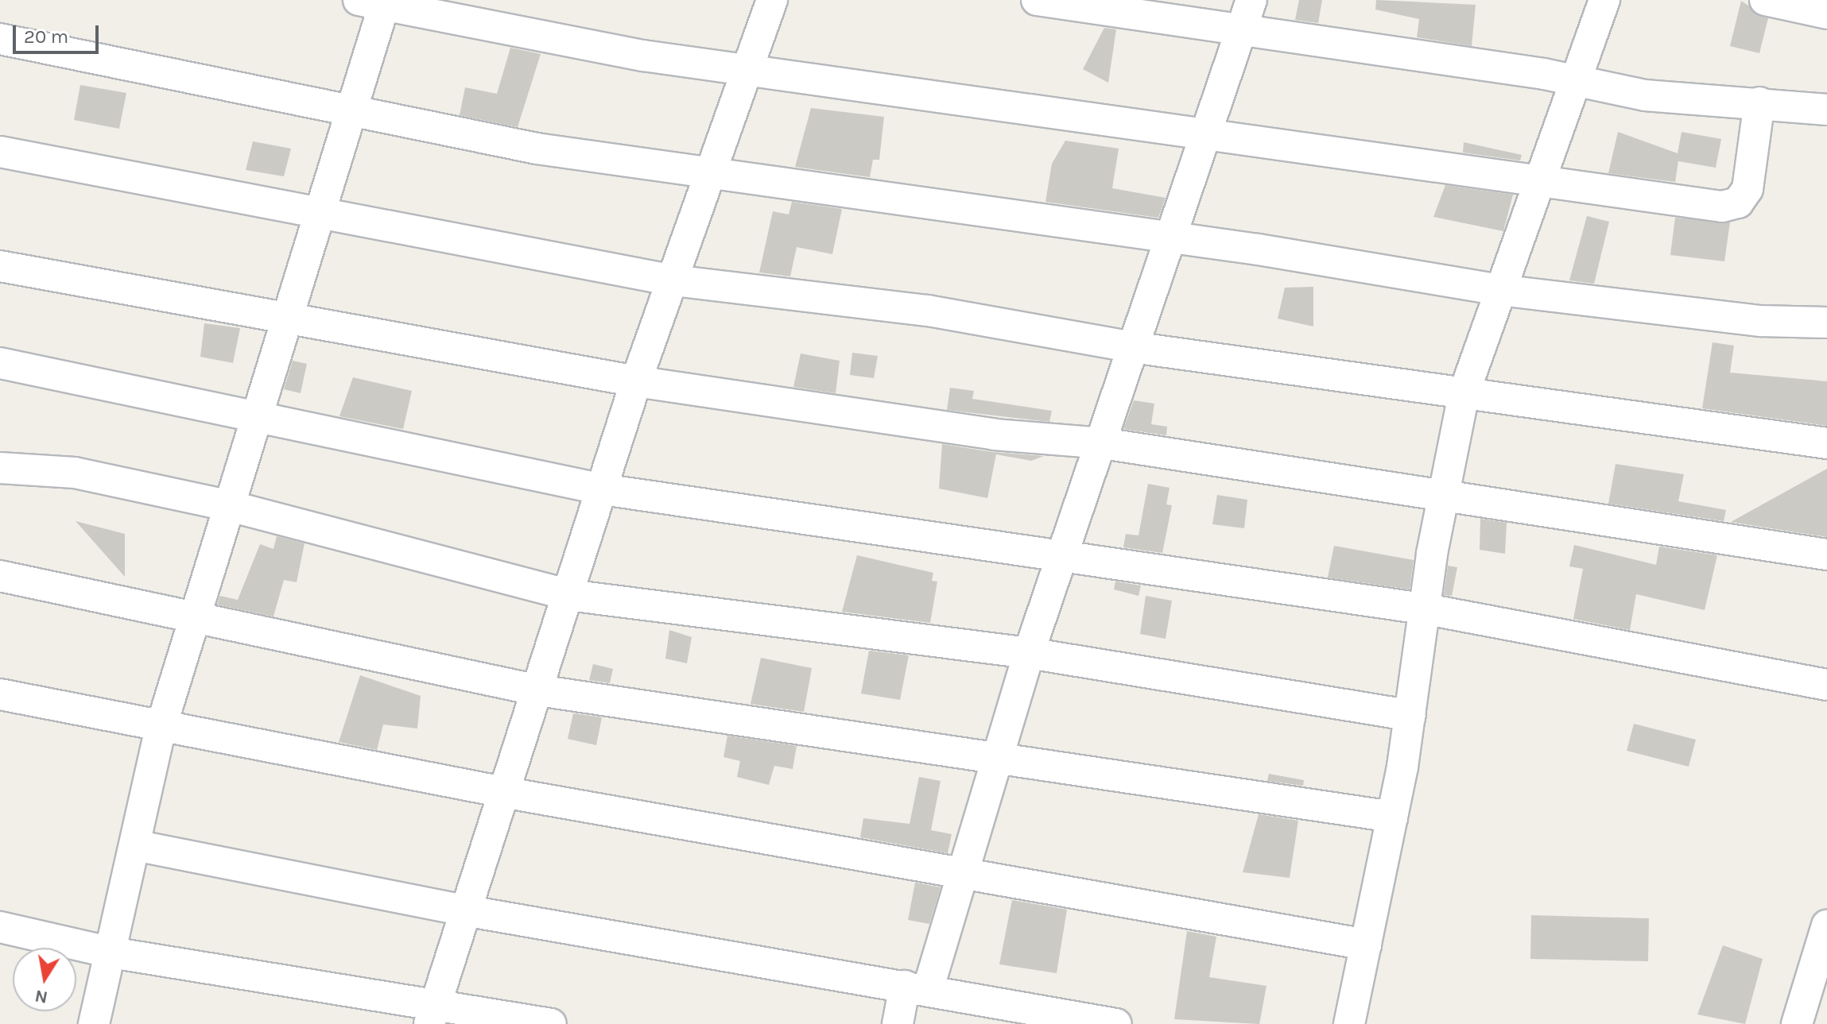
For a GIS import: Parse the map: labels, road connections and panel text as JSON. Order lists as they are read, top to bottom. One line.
{"scale_bar":"20 m","north":"bottom"}
